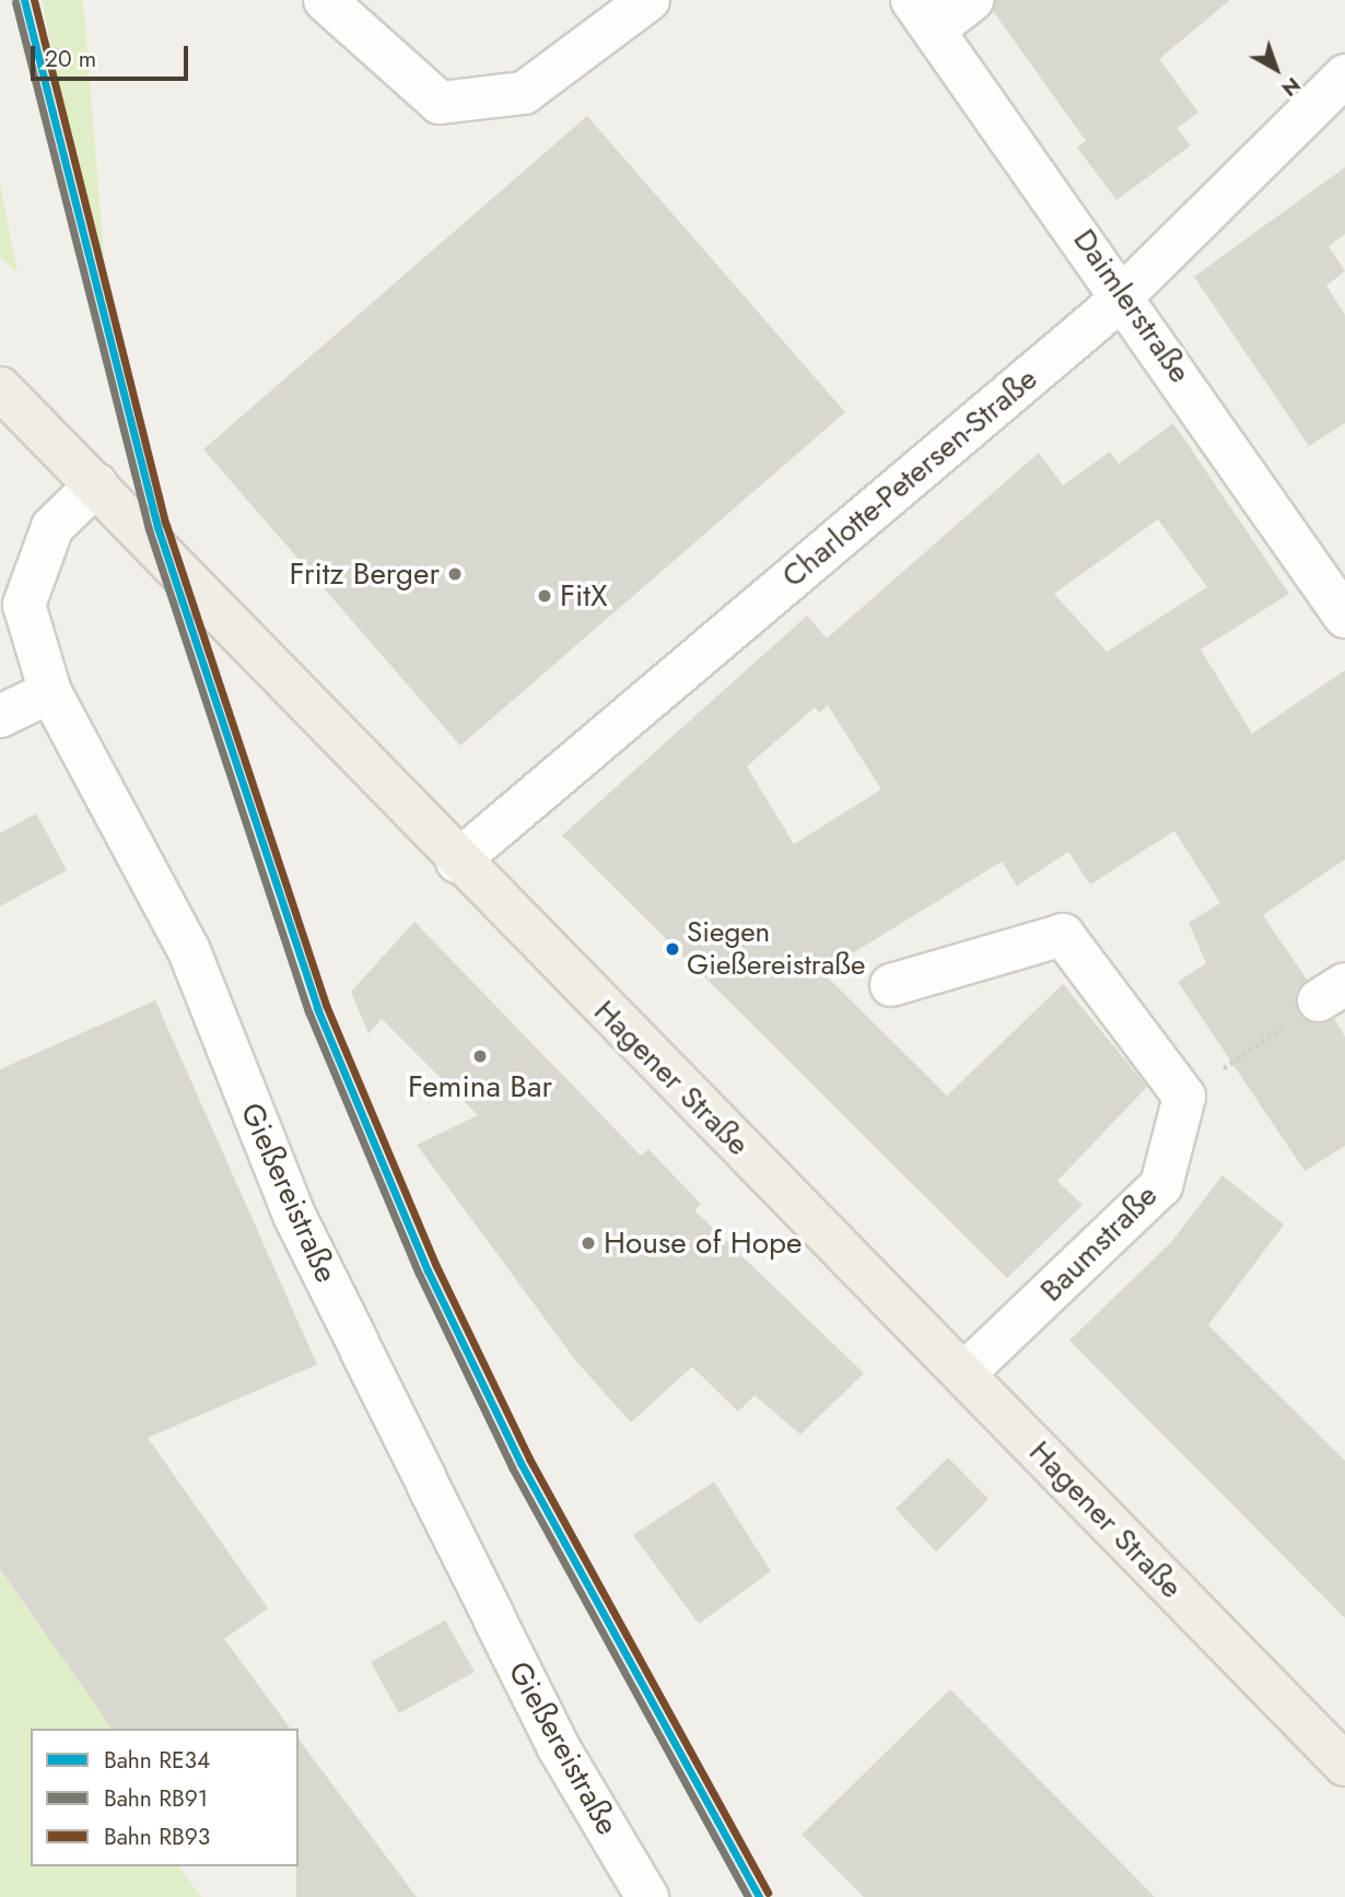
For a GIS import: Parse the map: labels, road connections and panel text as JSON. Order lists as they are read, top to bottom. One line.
{"streets":{"main road":["Hagener Straße"],"street":["Daimlerstraße","Charlotte-Petersen-Straße","Gießereistraße","Baumstraße"]},"crossings":[["Daimlerstraße","Charlotte-Petersen-Straße"],["Charlotte-Petersen-Straße","Hagener Straße"],["Hagener Straße","Gießereistraße"],["Hagener Straße","Baumstraße"]],"places":["Fritz Berger","FitX","Siegen Gießereistraße","Femina Bar","House of Hope"],"lines":["rail line RE34","rail line RB93","rail line RB91"],"legend":["Bahn RE34","Bahn RB91","Bahn RB93"],"scale_bar":"20 m","north":"bottom right"}
